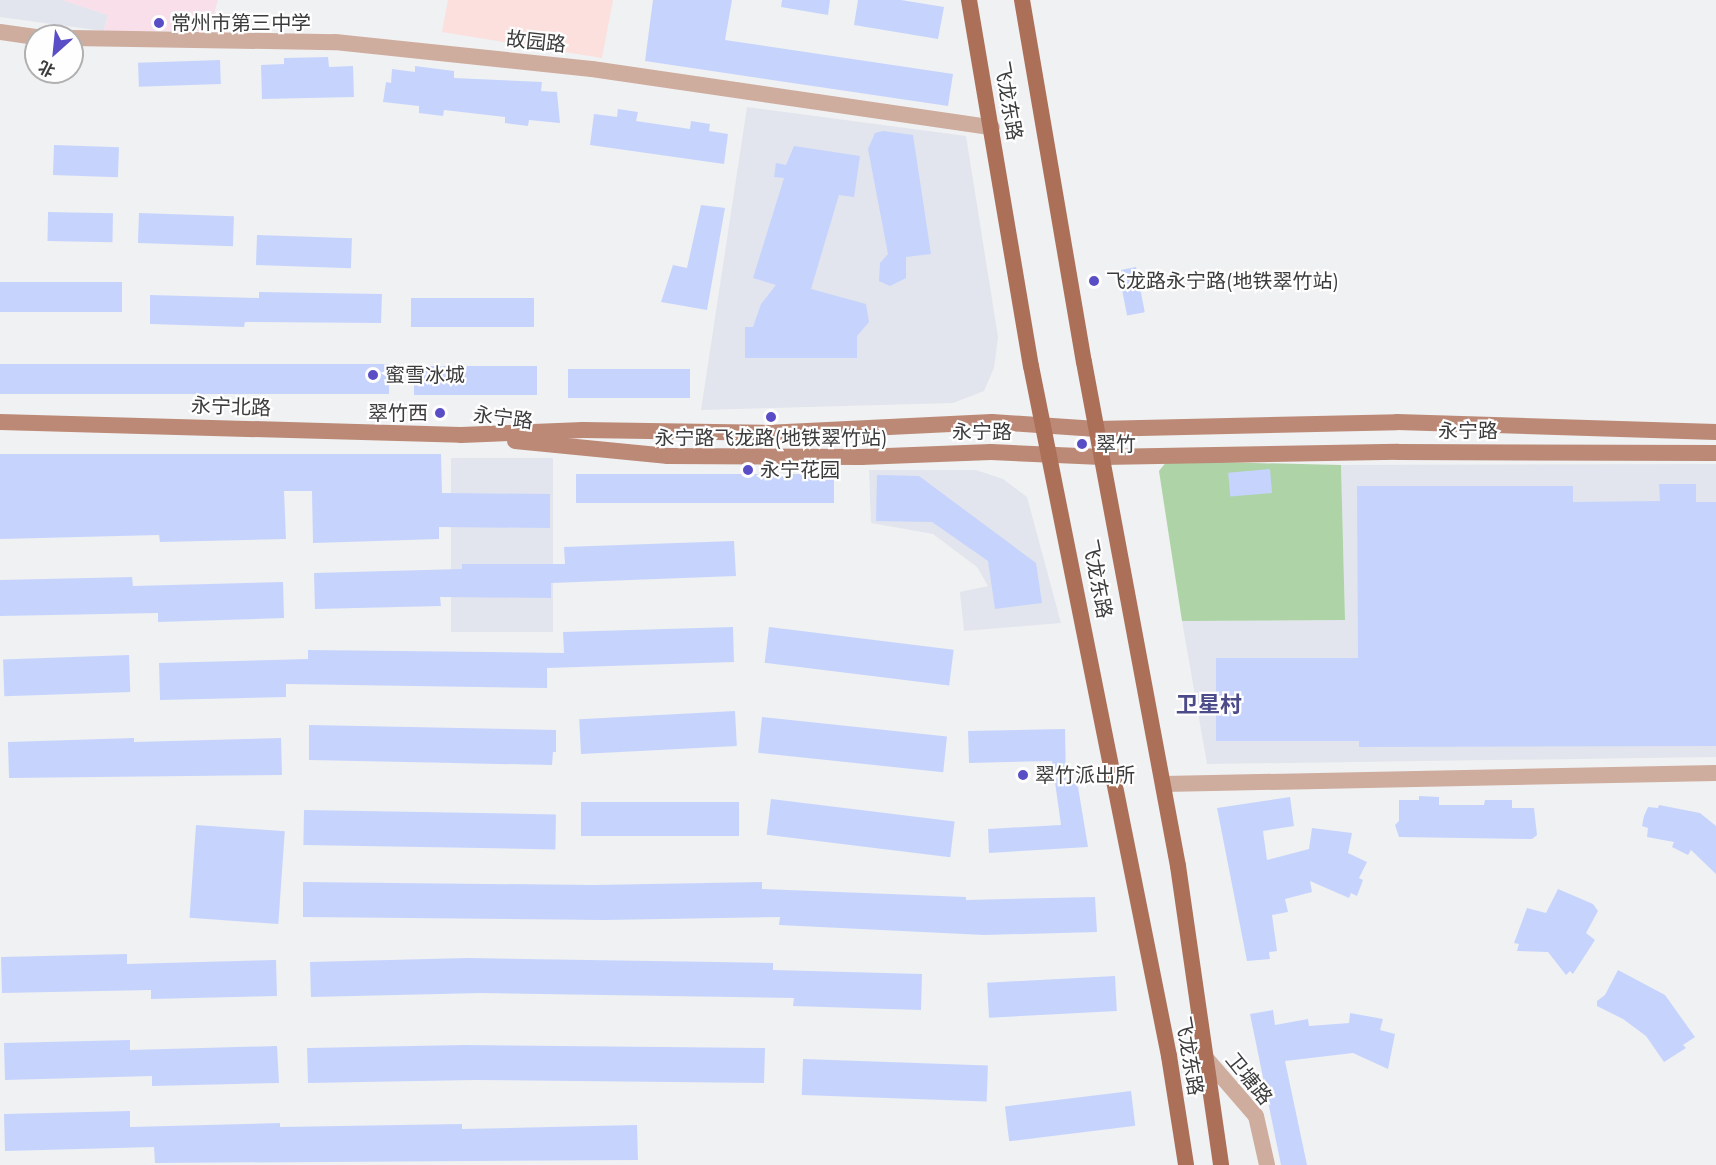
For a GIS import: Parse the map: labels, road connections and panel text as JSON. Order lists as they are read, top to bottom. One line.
{"streets":{"main road":["飞龙东路","永宁北路","永宁路"],"street":["故园路","卫塘路"]},"crossings":[["故园路","飞龙东路"],["飞龙东路","永宁路"],["飞龙东路","卫塘路"],["永宁北路","永宁路"]],"districts":["卫星村"],"places":["常州市第三中学","飞龙路永宁路(地铁翠竹站)","蜜雪冰城","翠竹西","永宁路飞龙路(地铁翠竹站)","翠竹","永宁花园","翠竹派出所"],"north":"bottom left"}
